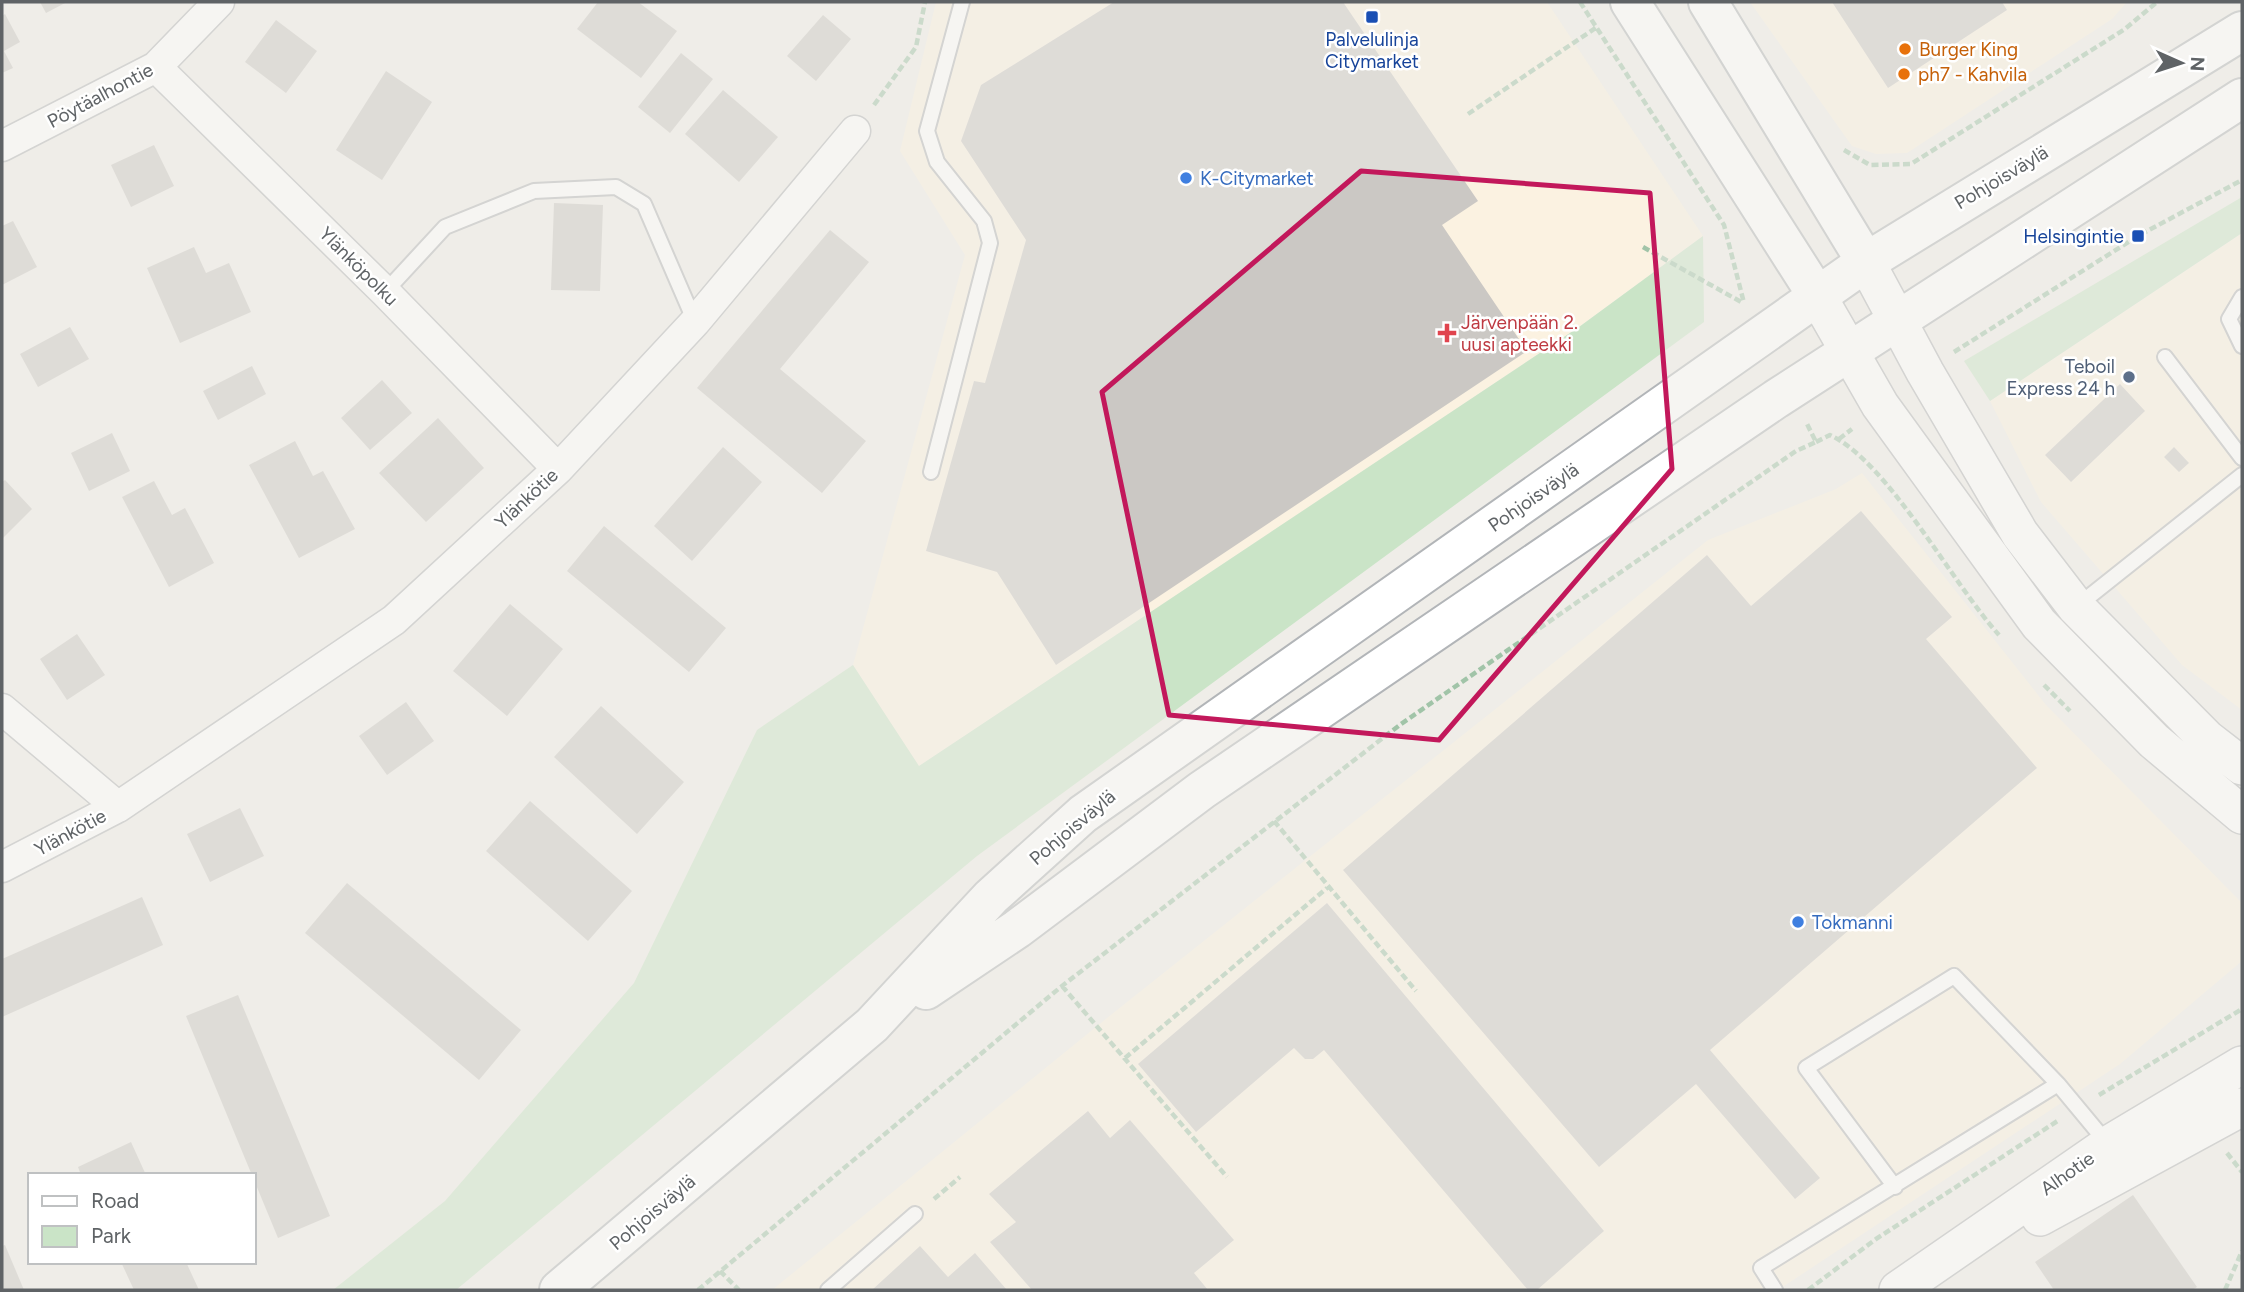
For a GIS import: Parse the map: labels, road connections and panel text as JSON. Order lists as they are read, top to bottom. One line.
{"streets":{"main road":["Pohjoisväylä"],"street":["Pöytäalhontie","Ylänköpolku","Ylänkötie","Alhotie"]},"crossings":[["Pöytäalhontie","Ylänköpolku"],["Ylänköpolku","Ylänkötie"]],"places":{"transit":["Palvelulinja Citymarket","Helsingintie"],"other":["Burger King","ph7 - Kahvila","K-Citymarket","Teboil Express 24 h","Tokmanni"],"health":["Järvenpään 2. uusi apteekki"]},"legend":["Road","Park"],"north":"right"}
